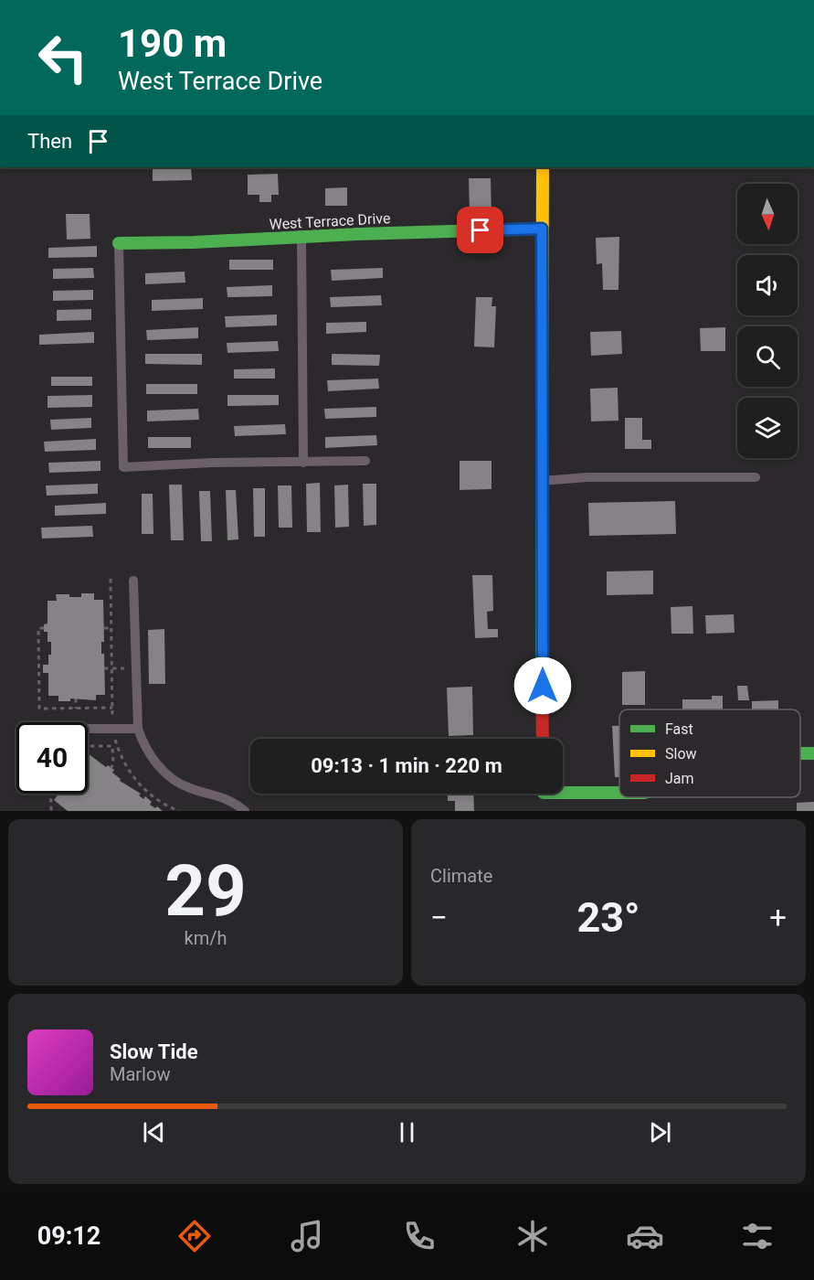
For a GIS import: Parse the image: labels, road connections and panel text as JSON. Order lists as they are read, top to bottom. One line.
{"streets":{"street":["West Terrace Drive"]},"legend":["Fast","Slow","Jam"],"north":"bottom","page":{"turn":["190 m","West Terrace Drive"],"then":"Then","limit":"40","trip":"09:13 · 1 min · 220 m","tile":[["29","km/h"],"Climate"],"heat":["−","23°","+"],"song":["Slow Tide","Marlow"],"tabs":"09:12"}}
